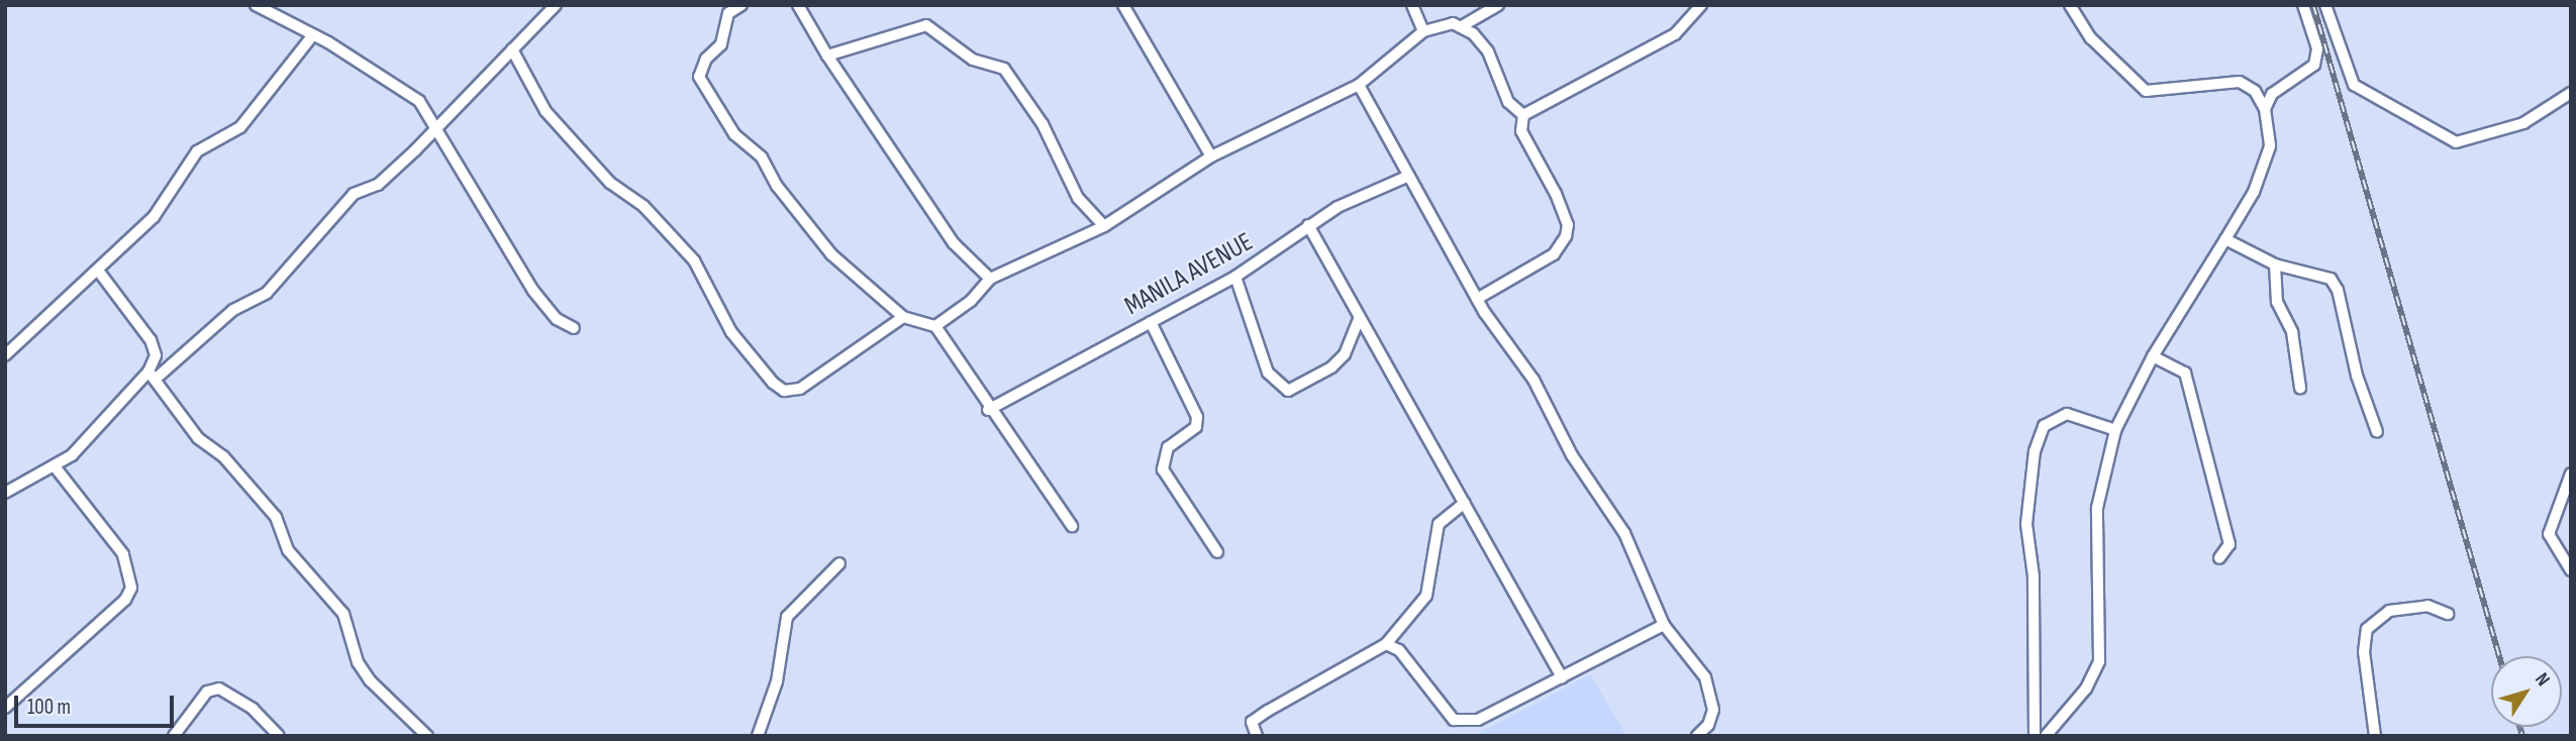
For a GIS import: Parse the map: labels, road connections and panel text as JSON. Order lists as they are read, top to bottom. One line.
{"streets":{"street":["MANILA AVENUE"]},"scale_bar":"100 m","north":"top right"}
